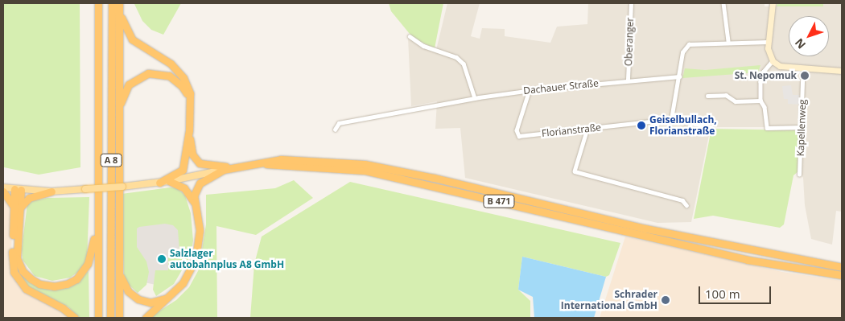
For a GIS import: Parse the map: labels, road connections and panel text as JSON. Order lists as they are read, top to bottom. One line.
{"streets":{"highway":["A 8","B 471"],"street":["Oberanger","Dachauer Straße","Kapellenweg","Florianstraße"]},"crossings":[["Oberanger","Dachauer Straße"],["Dachauer Straße","Florianstraße"]],"places":["St. Nepomuk","Geiselbullach, Florianstraße","Salzlager autobahnplus A8 GmbH","Schrader International GmbH"],"scale_bar":"100 m","north":"bottom left"}
